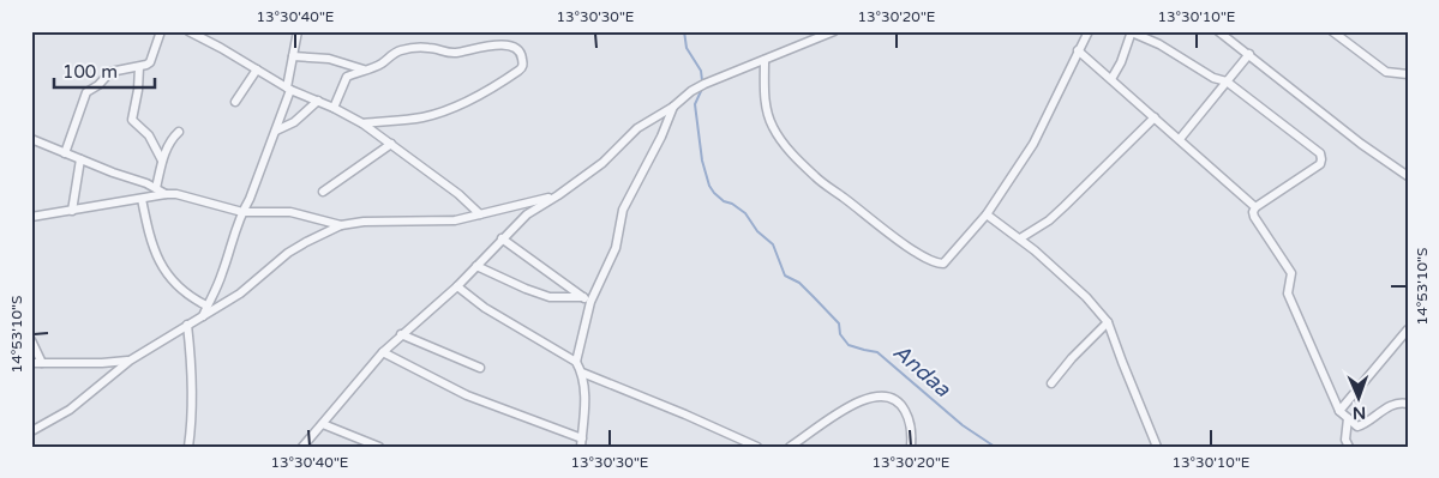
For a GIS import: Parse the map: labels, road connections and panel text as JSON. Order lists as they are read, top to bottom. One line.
{"water":["Andaa"],"scale_bar":"100 m","north":"bottom","coordinates":["13°30'40\"E","13°30'30\"E","13°30'20\"E","13°30'10\"E","14°53'10\"S"]}
